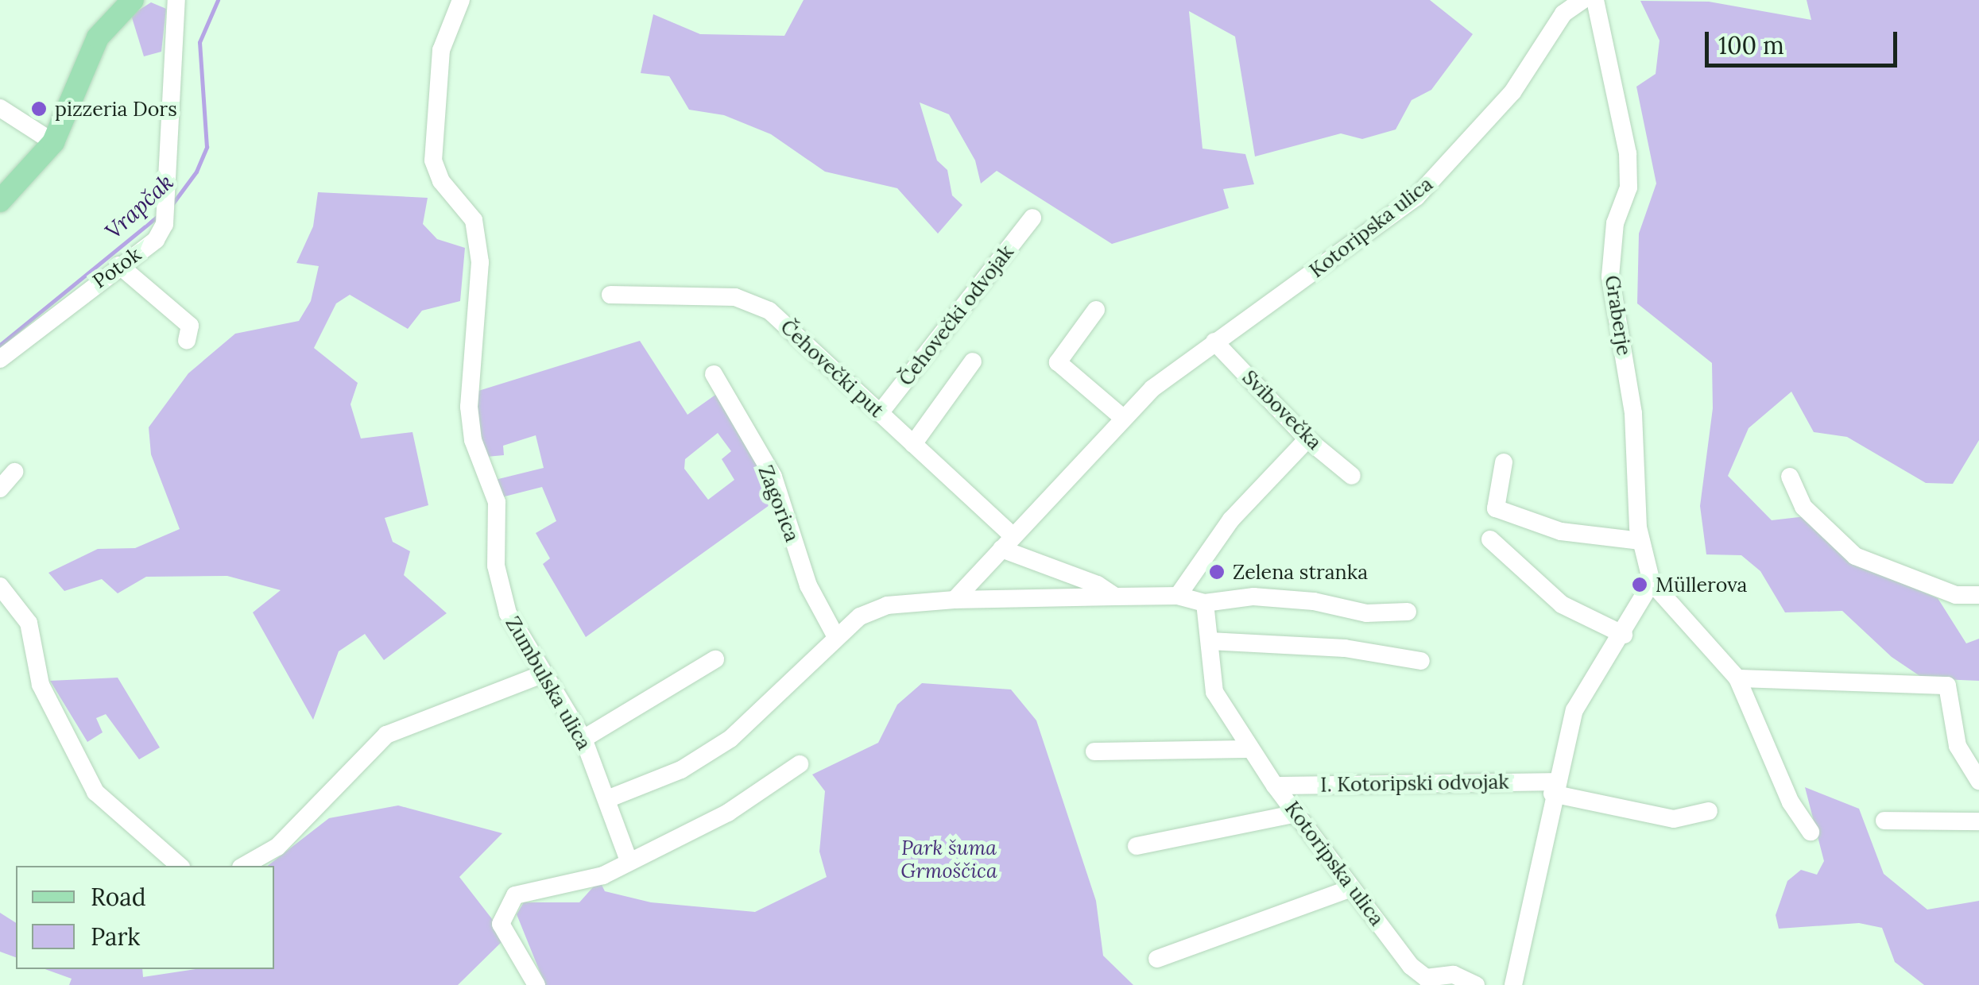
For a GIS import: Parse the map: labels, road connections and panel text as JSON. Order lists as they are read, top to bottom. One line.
{"streets":{"street":["Kotoripska ulica","Potok","Čehovečki odvojak","Graberje","Čehovečki put","Svibovečka","Zagorica","Zumbulska ulica","I. Kotoripski odvojak"]},"crossings":[["Kotoripska ulica","Čehovečki put"],["Kotoripska ulica","Svibovečka"],["Kotoripska ulica","I. Kotoripski odvojak"],["Čehovečki odvojak","Čehovečki put"]],"water":["Vrapčak"],"parks":["Park šuma Grmoščica"],"places":["pizzeria Dors","Zelena stranka","Müllerova"],"legend":["Road","Park"],"scale_bar":"100 m"}
